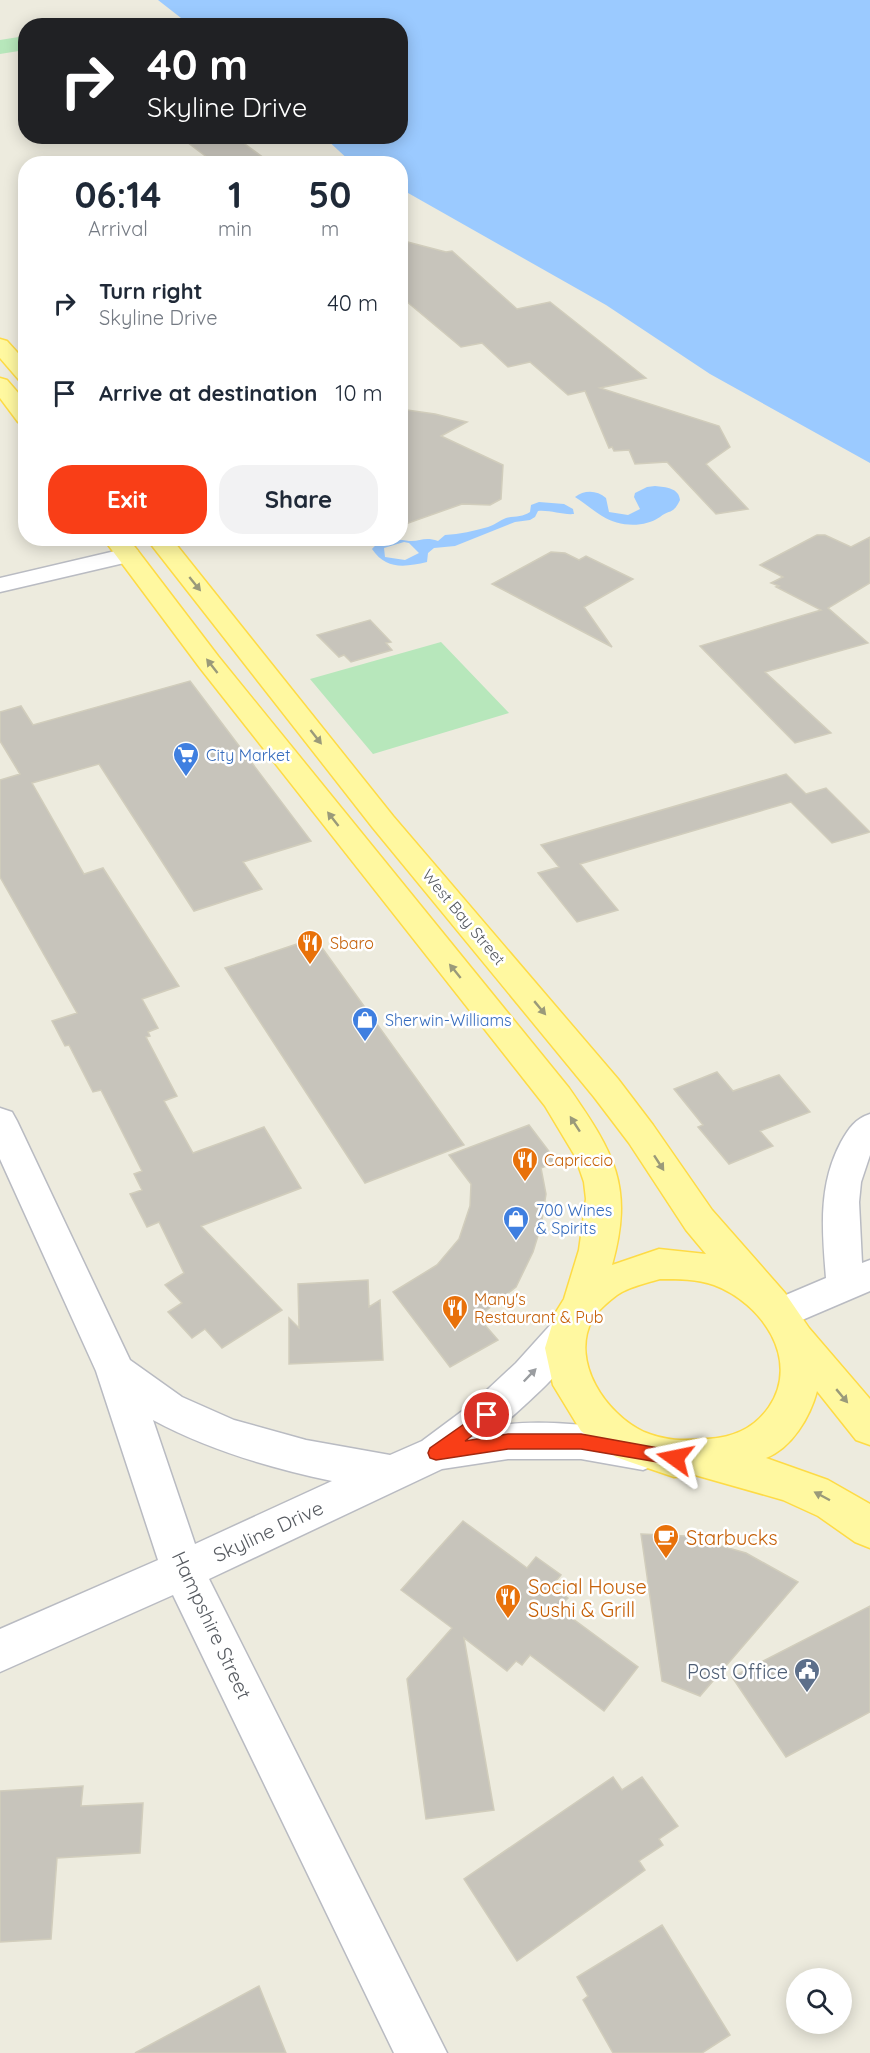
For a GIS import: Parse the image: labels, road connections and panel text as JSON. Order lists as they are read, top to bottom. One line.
{"streets":{"main road":["West Bay Street"],"street":["Skyline Drive","Hampshire Street"]},"crossings":[["Skyline Drive","Hampshire Street"]],"places":{"supermarket":["City Market"],"restaurant":["Sbaro","Capriccio","Many's Restaurant & Pub","Social House Sushi & Grill"],"shop":["Sherwin-Williams","700 Wines & Spirits"],"cafe":["Starbucks"],"public building":["Post Office"]},"page":{"turn":["40 m","Skyline Drive"],"eta":["06:14","Arrival","1","min","50","m"],"list":[{"name":"Turn right","note":"Skyline Drive","value":"40 m"},{"name":"Arrive at destination","value":"10 m"}],"buttons":["Exit","Share"]}}
